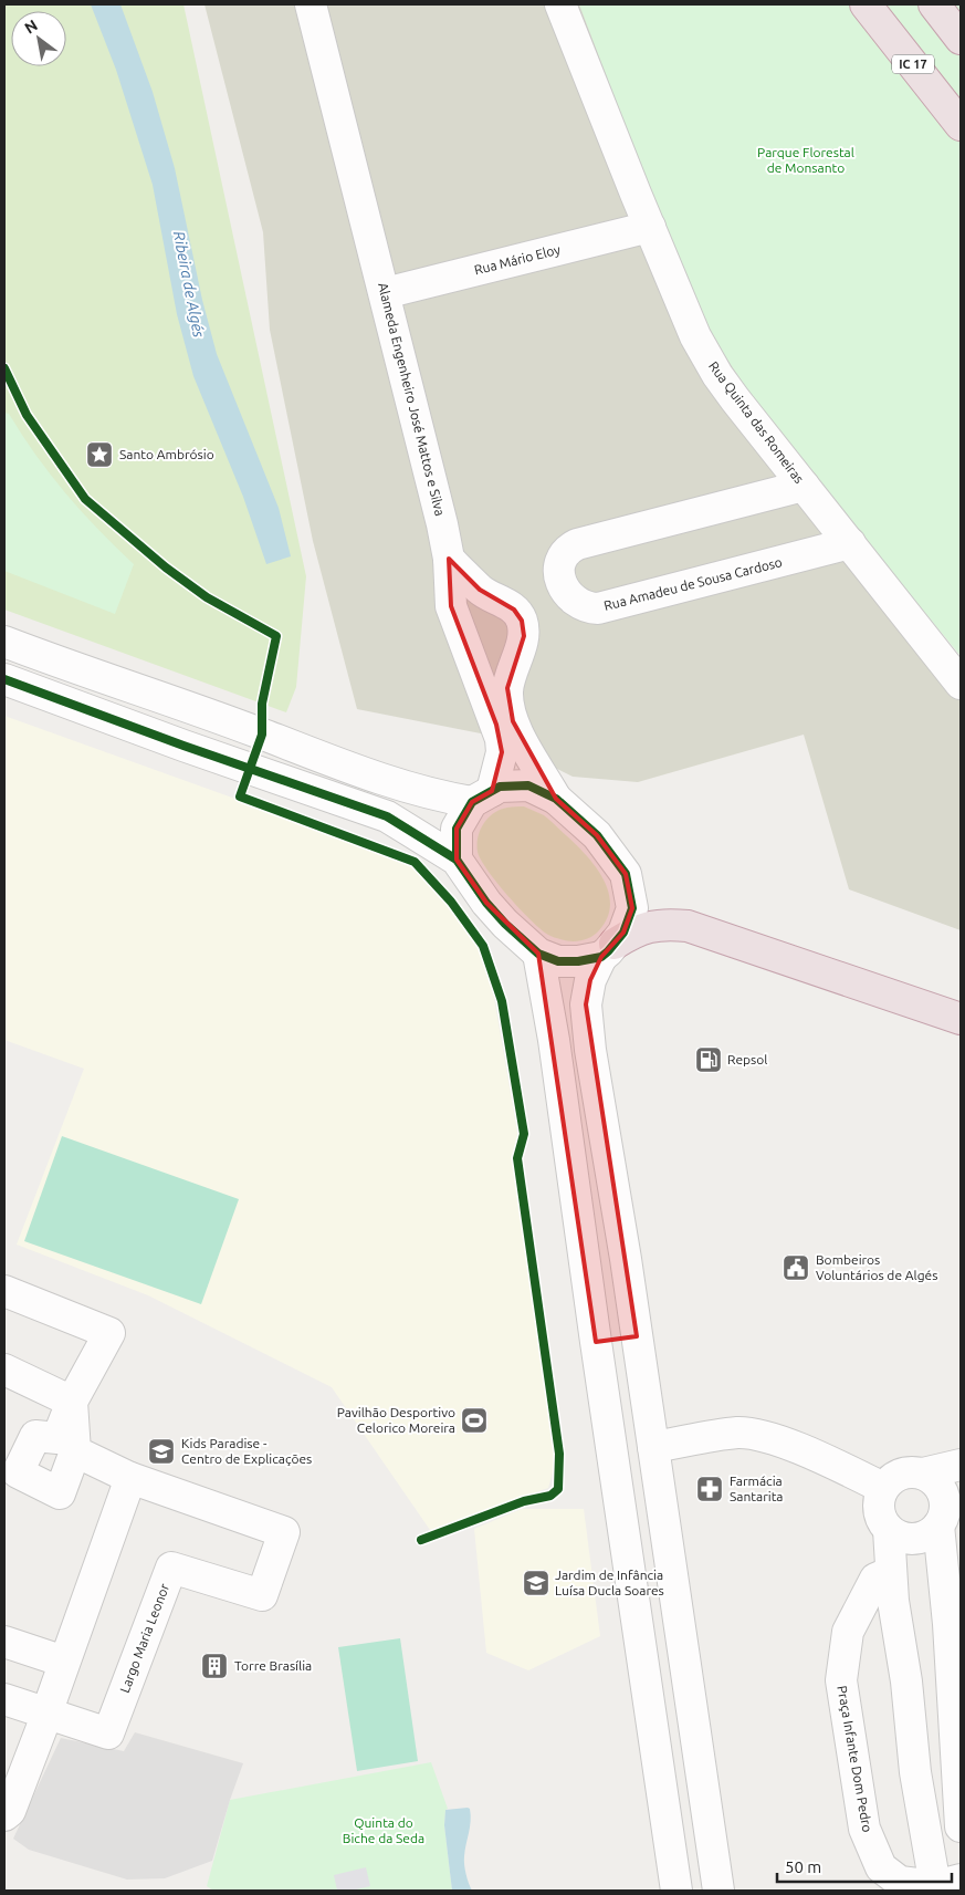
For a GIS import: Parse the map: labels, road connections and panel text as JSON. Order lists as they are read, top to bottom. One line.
{"streets":{"highway":["IC 17"],"street":["Rua Mário Eloy","Alameda Engenheiro José Mattos e Silva","Rua Quinta das Romeiras","Rua Amadeu de Sousa Cardoso","Largo Maria Leonor","Praça Infante Dom Pedro"]},"crossings":[["Rua Mário Eloy","Alameda Engenheiro José Mattos e Silva"],["Rua Mário Eloy","Rua Quinta das Romeiras"],["Rua Quinta das Romeiras","Rua Amadeu de Sousa Cardoso"]],"water":["Ribeira de Algés"],"parks":["Parque Florestal de Monsanto","Quinta do Biche da Seda"],"places":{"place":["Santo Ambrósio"],"fuel station":["Repsol"],"public building":["Bombeiros Voluntários de Algés"],"sports":["Pavilhão Desportivo Celorico Moreira"],"school or university":["Kids Paradise - Centro de Explicações","Jardim de Infância Luísa Ducla Soares"],"pharmacy":["Farmácia Santarita"],"building":["Torre Brasília"]},"scale_bar":"50 m","north":"top left"}
